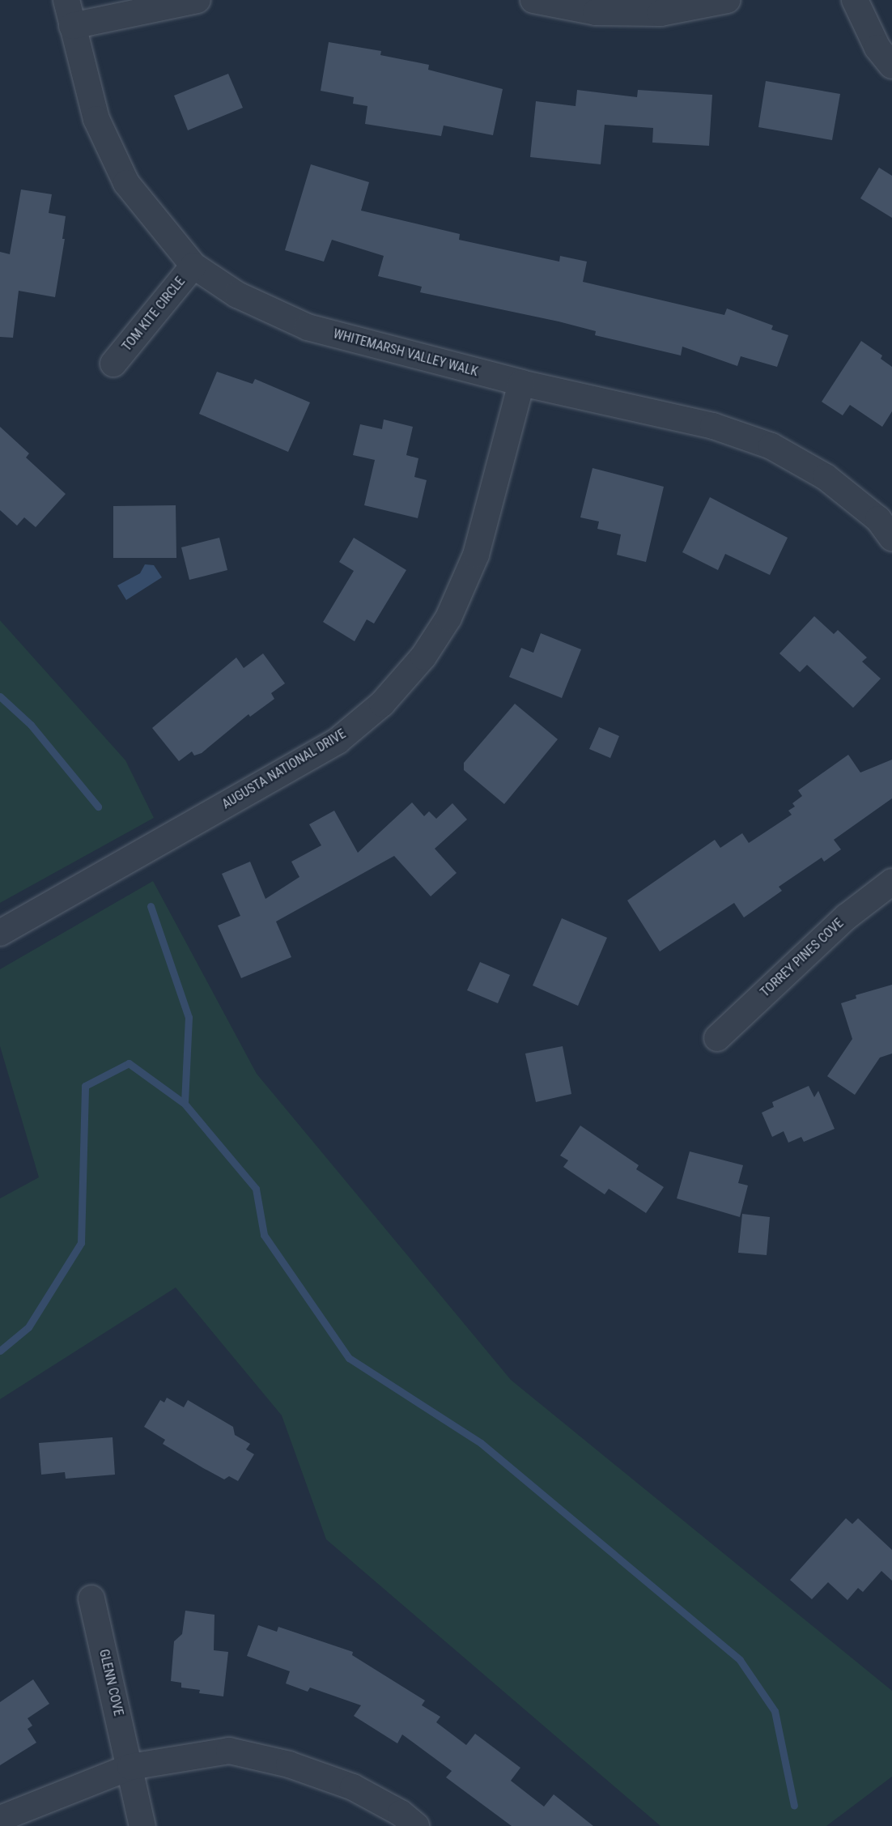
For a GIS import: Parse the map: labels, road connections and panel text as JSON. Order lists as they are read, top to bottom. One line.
{"streets":{"street":["TOM KITE CIRCLE","WHITEMARSH VALLEY WALK","AUGUSTA NATIONAL DRIVE","TORREY PINES COVE","GLENN COVE"]},"crossings":[["TOM KITE CIRCLE","WHITEMARSH VALLEY WALK"],["WHITEMARSH VALLEY WALK","AUGUSTA NATIONAL DRIVE"]]}
